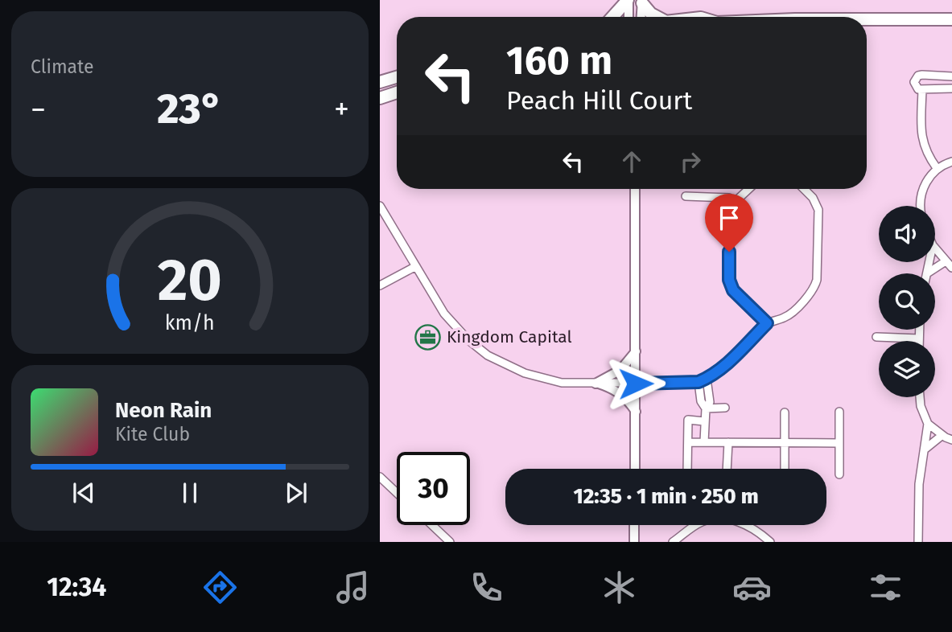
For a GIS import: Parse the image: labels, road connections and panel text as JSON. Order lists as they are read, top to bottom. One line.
{"places":{"office":["Kingdom Capital"]},"page":{"tile":"Climate","turn":["160 m","Peach Hill Court"],"heat":["−","23°","+"],"song":["Neon Rain","Kite Club"],"limit":"30","trip":"12:35 · 1 min · 250 m","tabs":"12:34","gauge":["20","km/h"]}}
